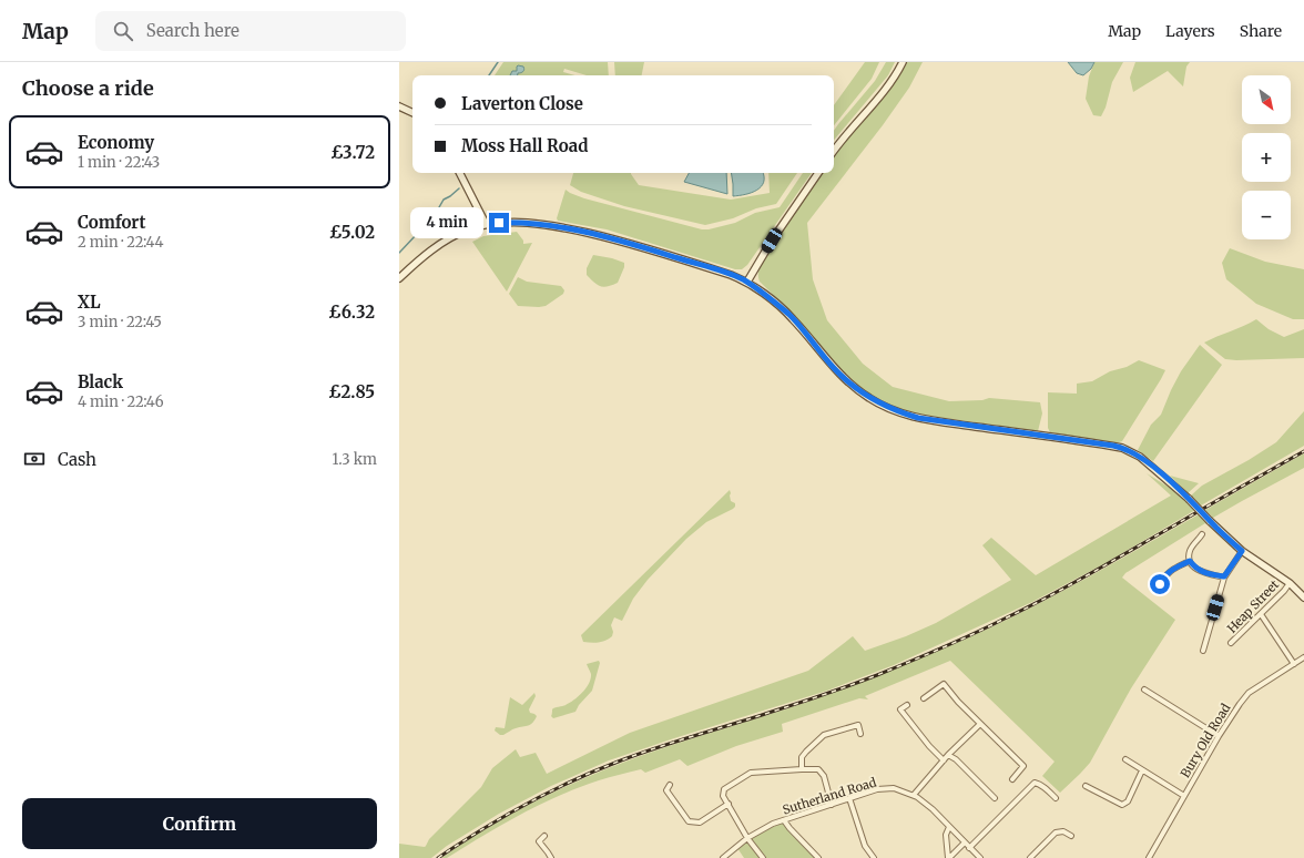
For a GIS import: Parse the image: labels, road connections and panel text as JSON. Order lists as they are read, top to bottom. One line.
{"streets":{"street":["Heap Street","Bury Old Road","Sutherland Road"]},"north":"bottom right","page":{"header":"Map","search":"Search here","nav":["Map","Layers","Share"],"heading":"Choose a ride","map_buttons":["+","−"],"banner":["Laverton Close","Moss Hall Road"],"list":[{"name":"Economy","note":"1 min · 22:43","value":"£3.72"},{"name":"Comfort","note":"2 min · 22:44","value":"£5.02"},{"name":"XL","note":"3 min · 22:45","value":"£6.32"},{"name":"Black","note":"4 min · 22:46","value":"£2.85"}],"bubble":"4 min","pay":["Cash","1.3 km"],"buttons":"Confirm"}}
